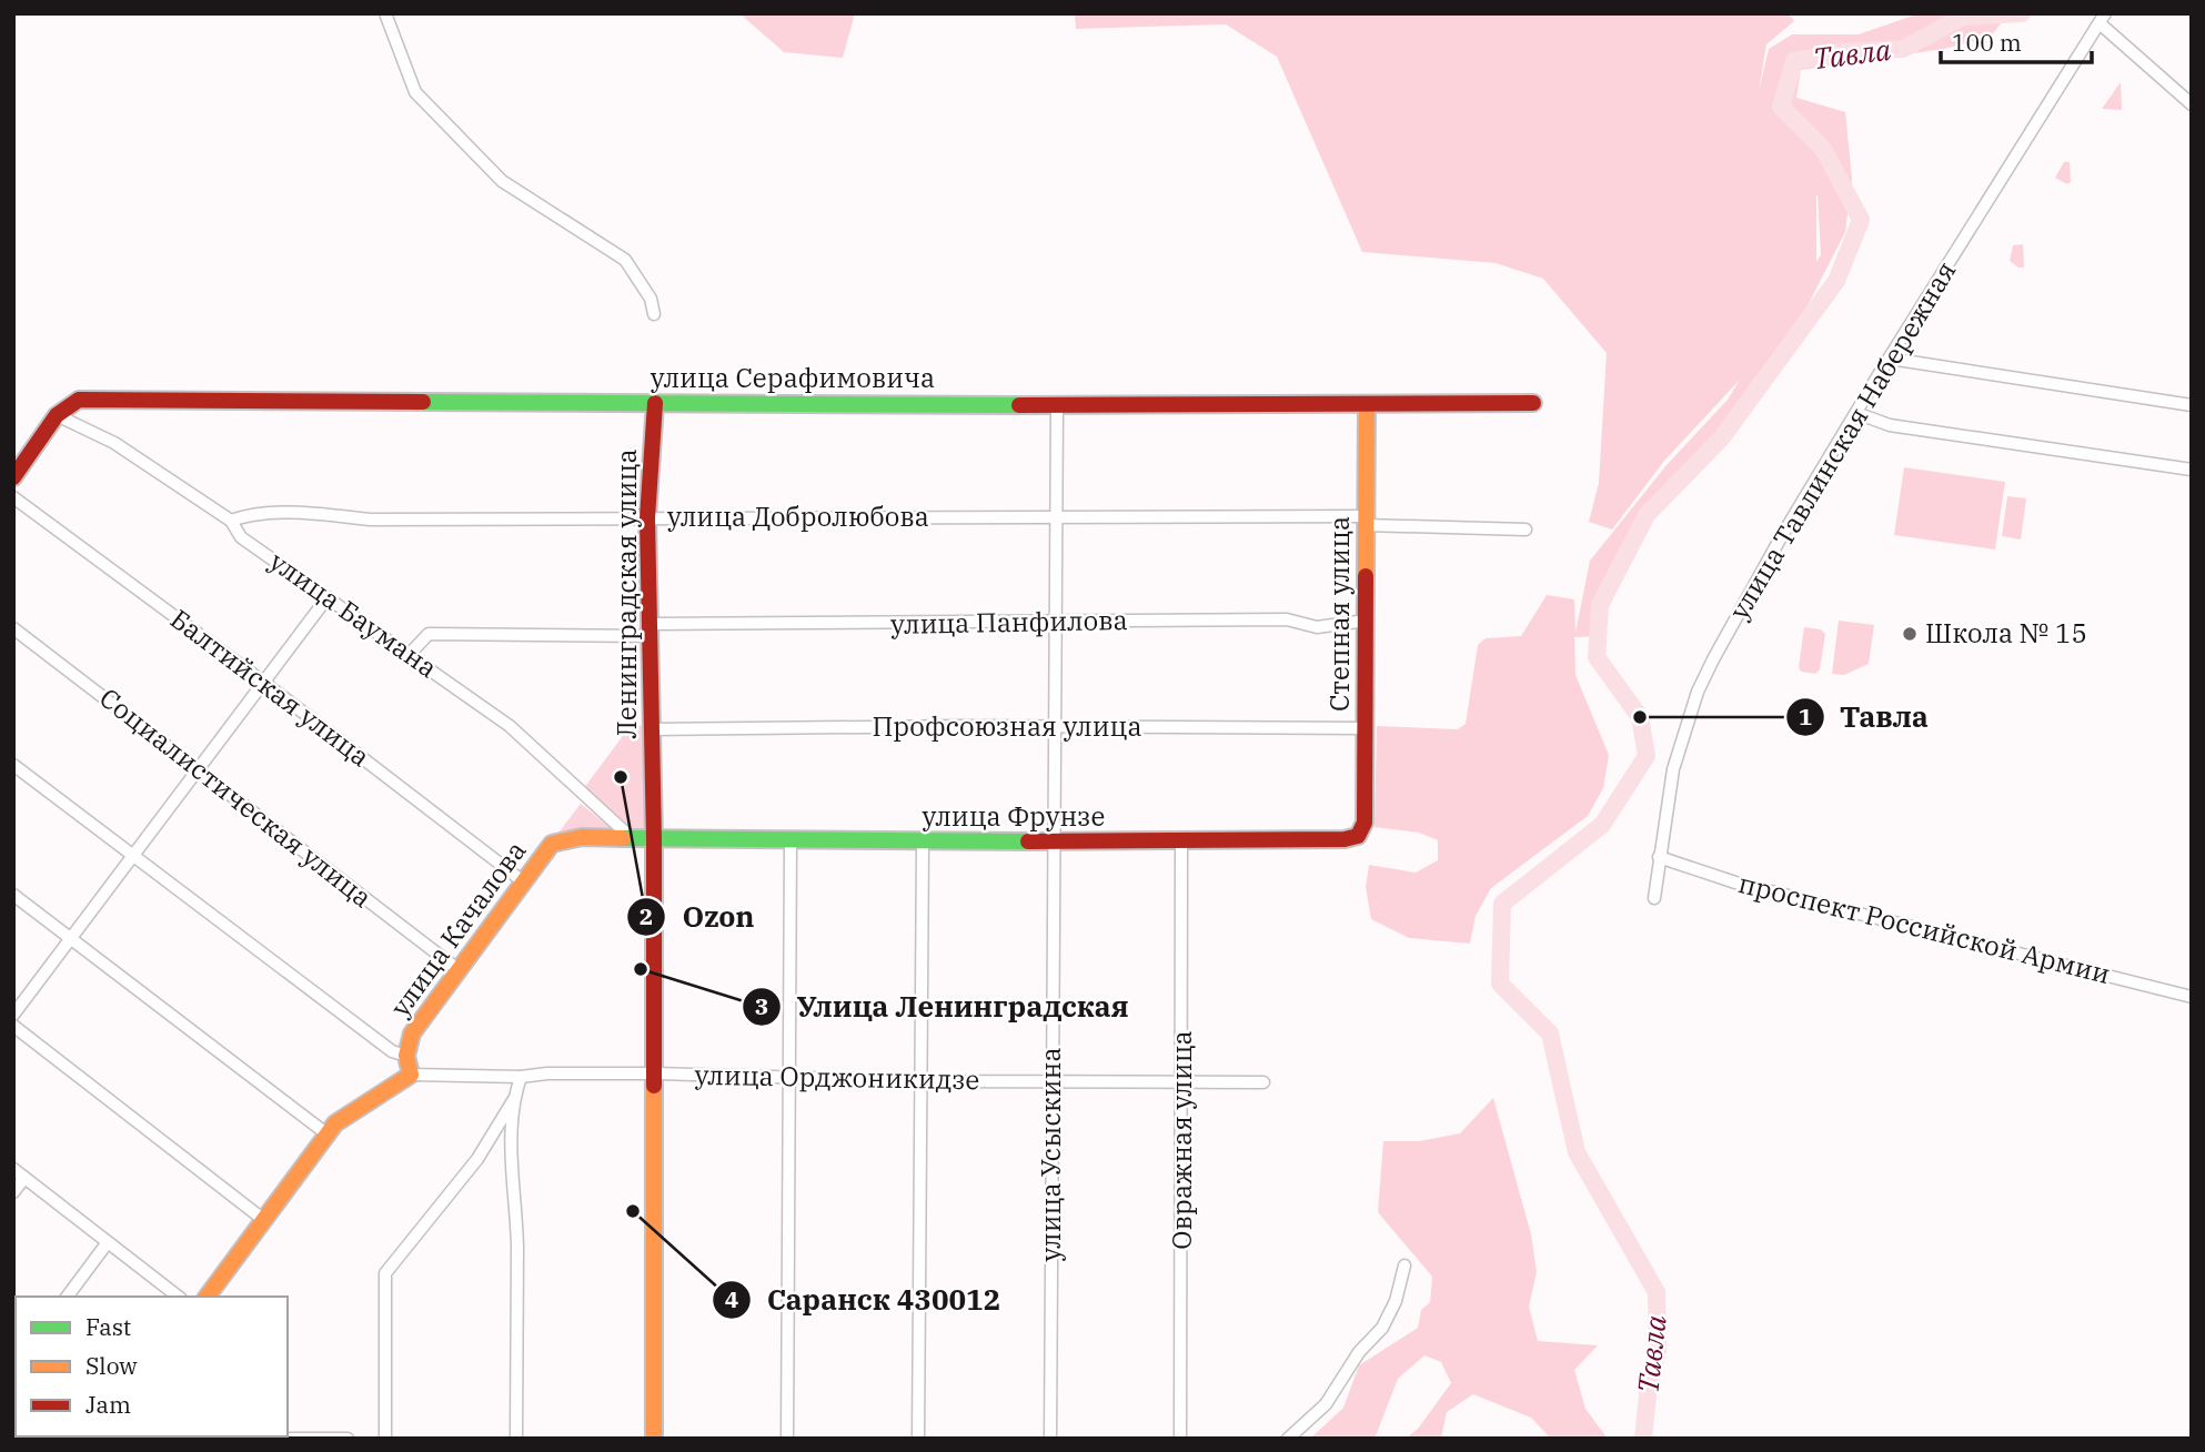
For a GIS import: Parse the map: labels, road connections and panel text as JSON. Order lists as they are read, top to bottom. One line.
{"streets":{"street":["улица Серафимовича","улица Тавлинская Набережная","улица Добролюбова","Ленинградская улица","Степная улица","улица Баумана","улица Панфилова","Балтийская улица","Профсоюзная улица","Социалистическая улица","улица Фрунзе","улица Качалова","проспект Российской Армии","улица Орджоникидзе","Овражная улица","улица Усыскина"]},"crossings":[["улица Серафимовича","Ленинградская улица"],["улица Серафимовича","Степная улица"],["улица Серафимовича","улица Баумана"],["улица Серафимовича","улица Усыскина"],["улица Тавлинская Набережная","проспект Российской Армии"],["улица Добролюбова","Ленинградская улица"],["улица Добролюбова","Степная улица"],["улица Добролюбова","улица Баумана"],["улица Добролюбова","улица Усыскина"],["Ленинградская улица","улица Панфилова"],["Ленинградская улица","Профсоюзная улица"],["Ленинградская улица","улица Фрунзе"],["Ленинградская улица","улица Качалова"],["Ленинградская улица","улица Орджоникидзе"],["Степная улица","улица Панфилова"],["Степная улица","Профсоюзная улица"],["Степная улица","улица Фрунзе"],["улица Баумана","улица Панфилова"],["улица Баумана","улица Качалова"],["улица Панфилова","улица Усыскина"],["Балтийская улица","улица Качалова"],["Профсоюзная улица","улица Усыскина"],["Социалистическая улица","улица Качалова"],["улица Фрунзе","улица Качалова"],["улица Фрунзе","Овражная улица"],["улица Фрунзе","улица Усыскина"],["улица Качалова","улица Орджоникидзе"],["улица Орджоникидзе","Овражная улица"],["улица Орджоникидзе","улица Усыскина"]],"water":["Тавла"],"places":["Школа № 15","Тавла","Ozon","Улица Ленинградская","Саранск 430012"],"legend":["Fast","Slow","Jam"],"scale_bar":"100 m"}
